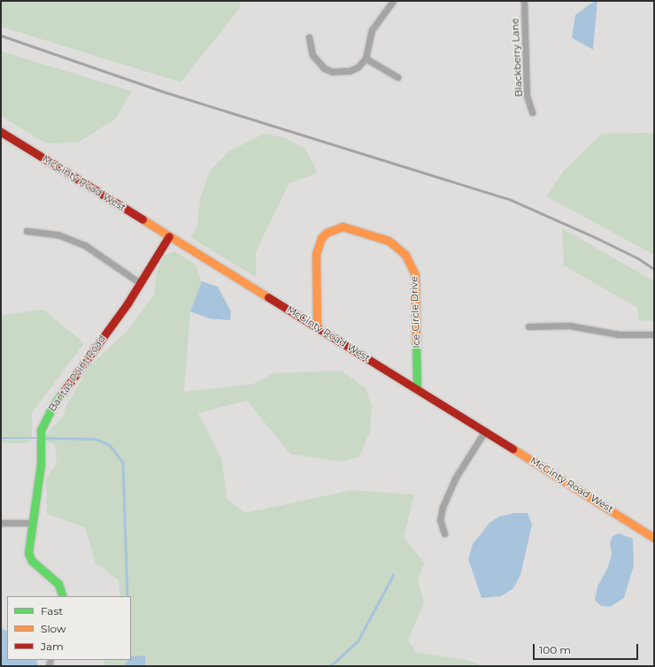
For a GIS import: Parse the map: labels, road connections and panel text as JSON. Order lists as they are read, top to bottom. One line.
{"streets":{"main road":["McGinty Road West","Ice Circle Drive","Bantas Point Road"],"street":["Blackberry Lane"]},"crossings":[["McGinty Road West","Ice Circle Drive"],["McGinty Road West","Bantas Point Road"]],"legend":["Fast","Slow","Jam"],"scale_bar":"100 m"}
